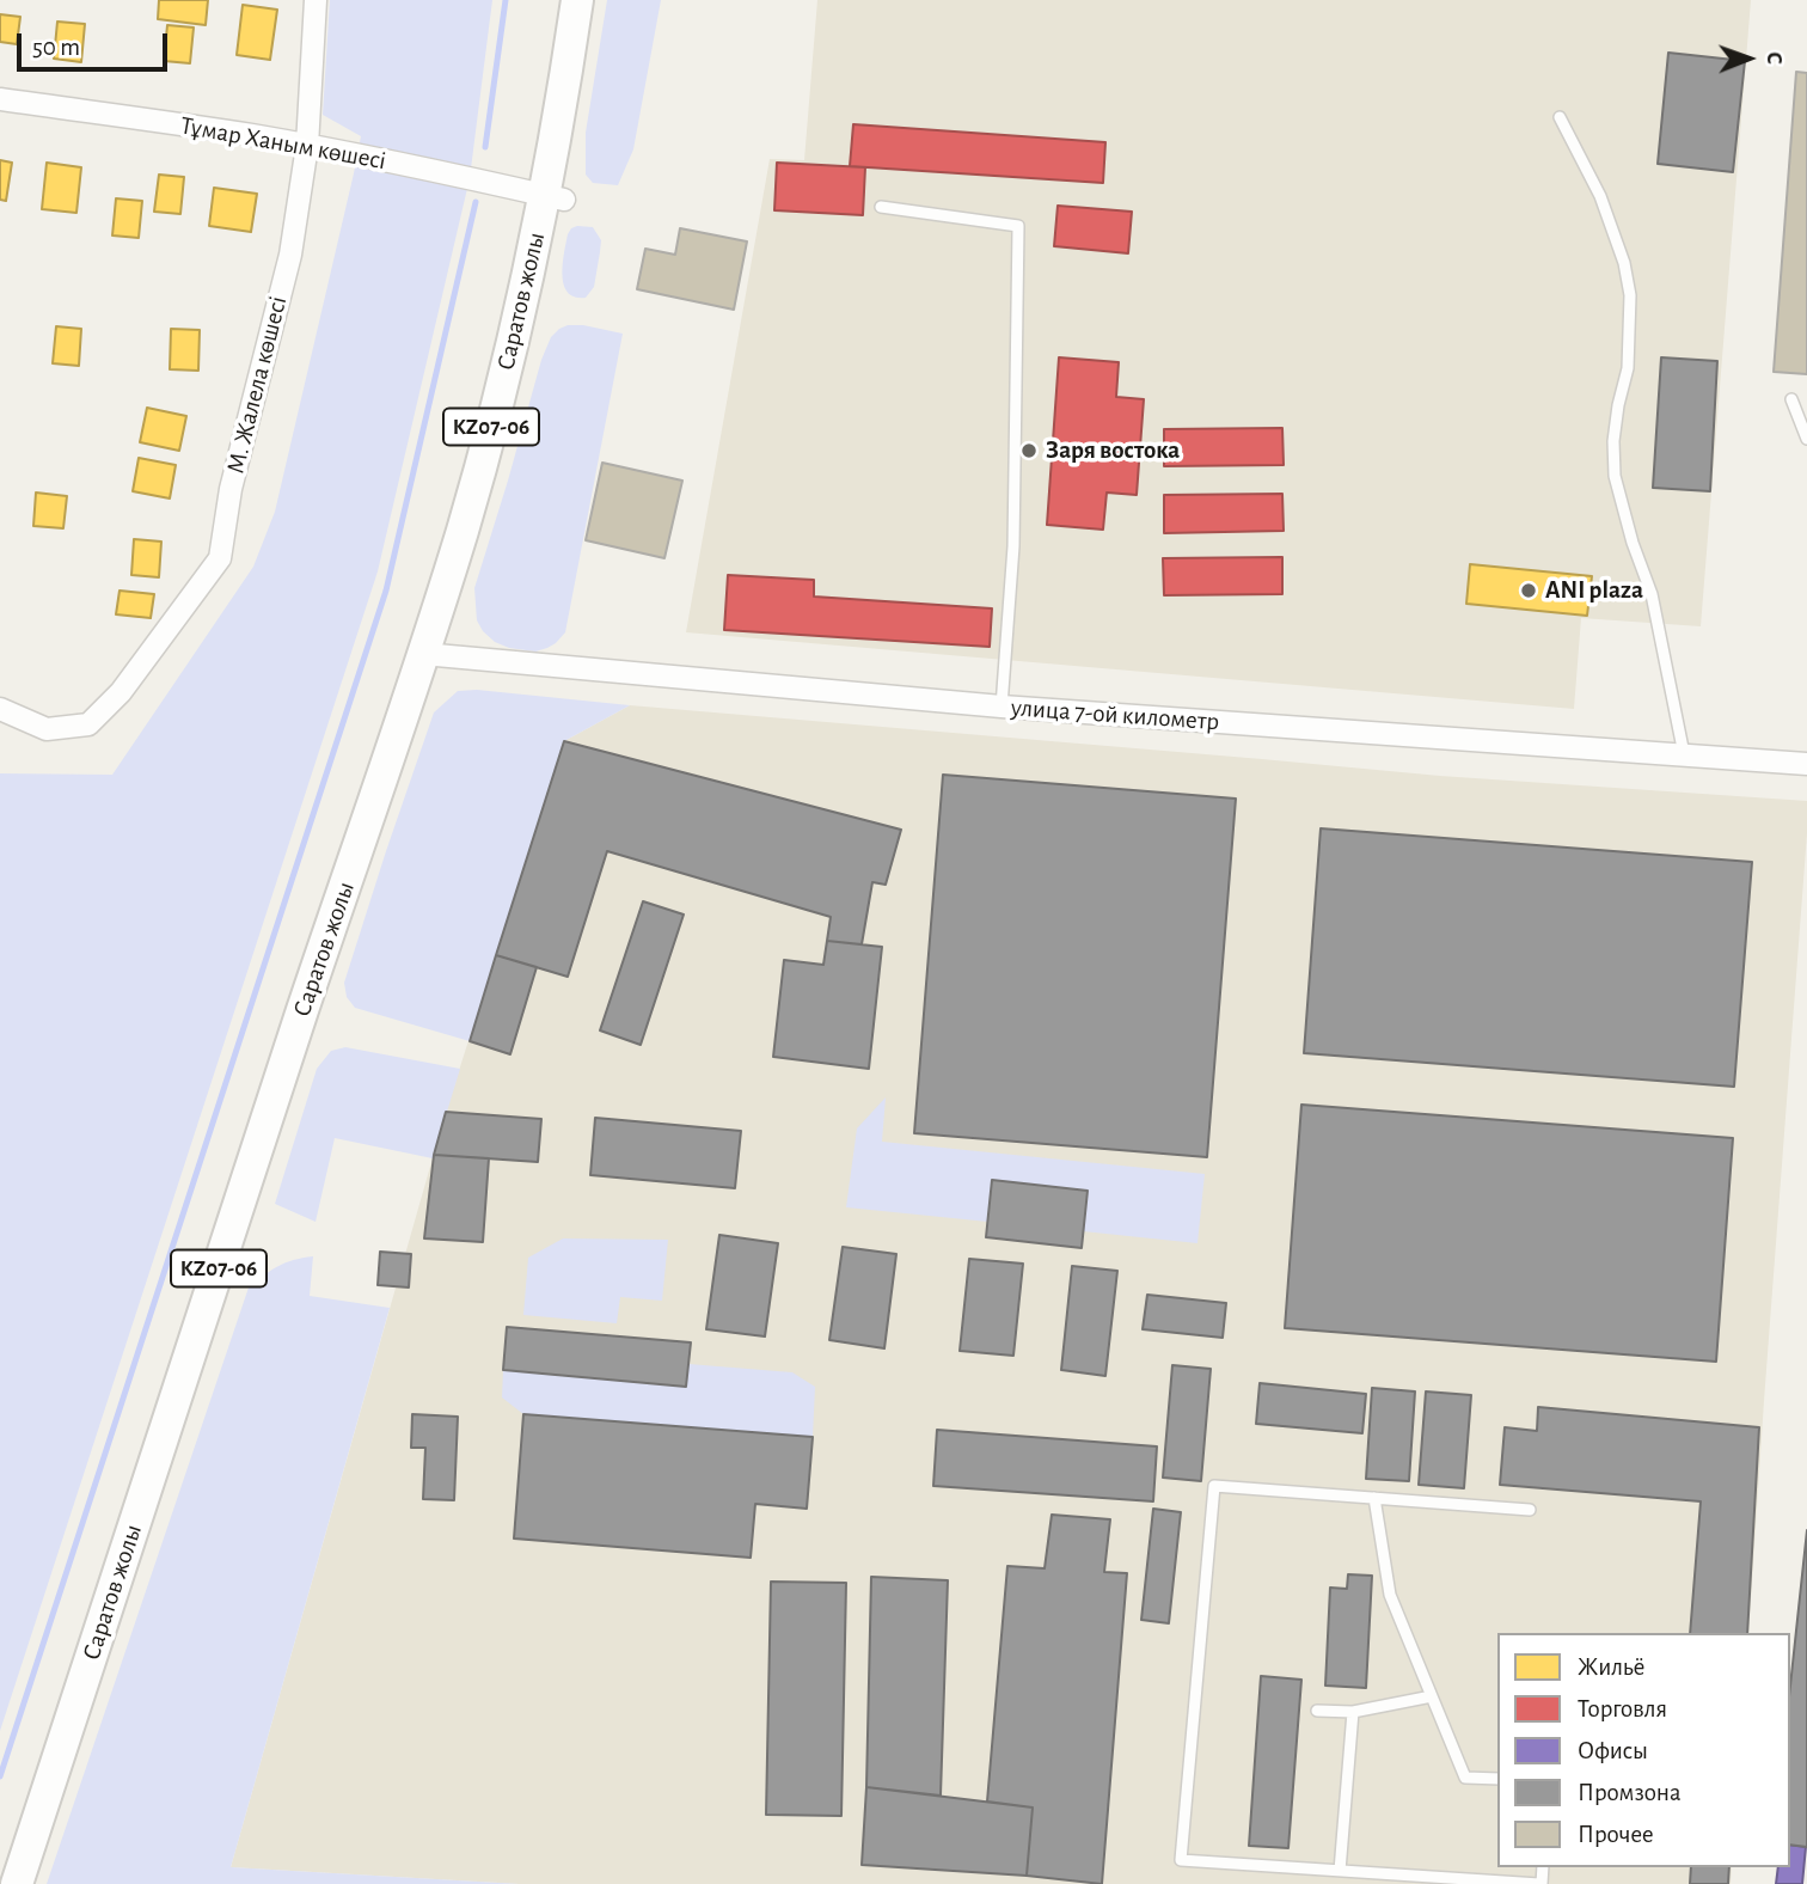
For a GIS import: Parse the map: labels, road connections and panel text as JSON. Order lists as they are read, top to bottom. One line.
{"streets":{"main road":["Саратов жолы","KZ07-06"],"street":["Тұмар Ханым көшесі","М. Жалела көшесі","улица 7-ой километр"]},"crossings":[["Тұмар Ханым көшесі","Саратов жолы"],["Тұмар Ханым көшесі","М. Жалела көшесі"],["Саратов жолы","улица 7-ой километр"]],"places":["Заря востока","ANI plaza"],"legend":["Жильё","Торговля","Офисы","Промзона","Прочее"],"scale_bar":"50 m","north":"right"}
